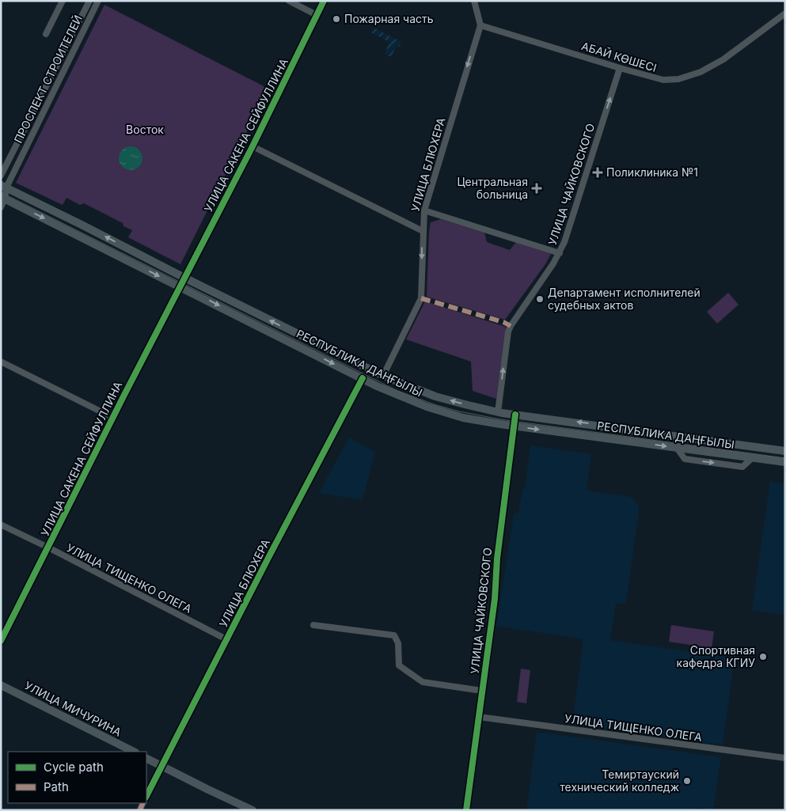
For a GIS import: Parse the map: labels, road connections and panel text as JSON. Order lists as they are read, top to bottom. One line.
{"streets":{"main road":["РЕСПУБЛИКА ДАҢҒЫЛЫ","УЛИЦА МИЧУРИНА"],"street":["АБАЙ КӨШЕСІ","ПРОСПЕКТ СТРОИТЕЛЕЙ","УЛИЦА САКЕНА СЕЙФУЛЛИНА","УЛИЦА БЛЮХЕРА","УЛИЦА ЧАЙКОВСКОГО","УЛИЦА ТИЩЕНКО ОЛЕГА"]},"crossings":[["АБАЙ КӨШЕСІ","УЛИЦА БЛЮХЕРА"],["АБАЙ КӨШЕСІ","УЛИЦА ЧАЙКОВСКОГО"],["ПРОСПЕКТ СТРОИТЕЛЕЙ","РЕСПУБЛИКА ДАҢҒЫЛЫ"],["УЛИЦА САКЕНА СЕЙФУЛЛИНА","РЕСПУБЛИКА ДАҢҒЫЛЫ"],["УЛИЦА САКЕНА СЕЙФУЛЛИНА","УЛИЦА ТИЩЕНКО ОЛЕГА"],["УЛИЦА БЛЮХЕРА","РЕСПУБЛИКА ДАҢҒЫЛЫ"],["УЛИЦА БЛЮХЕРА","УЛИЦА ТИЩЕНКО ОЛЕГА"],["УЛИЦА ЧАЙКОВСКОГО","РЕСПУБЛИКА ДАҢҒЫЛЫ"],["УЛИЦА ЧАЙКОВСКОГО","УЛИЦА ТИЩЕНКО ОЛЕГА"]],"one_way":["УЛИЦА БЛЮХЕРА","УЛИЦА ЧАЙКОВСКОГО"],"parks":["Восток"],"places":{"other":["Пожарная часть","Департамент исполнителей судебных актов","Спортивная кафедра КГИУ","Темиртауский технический колледж"],"health":["Поликлиника №1","Центральная больница"]},"legend":["Cycle path","Path"]}
